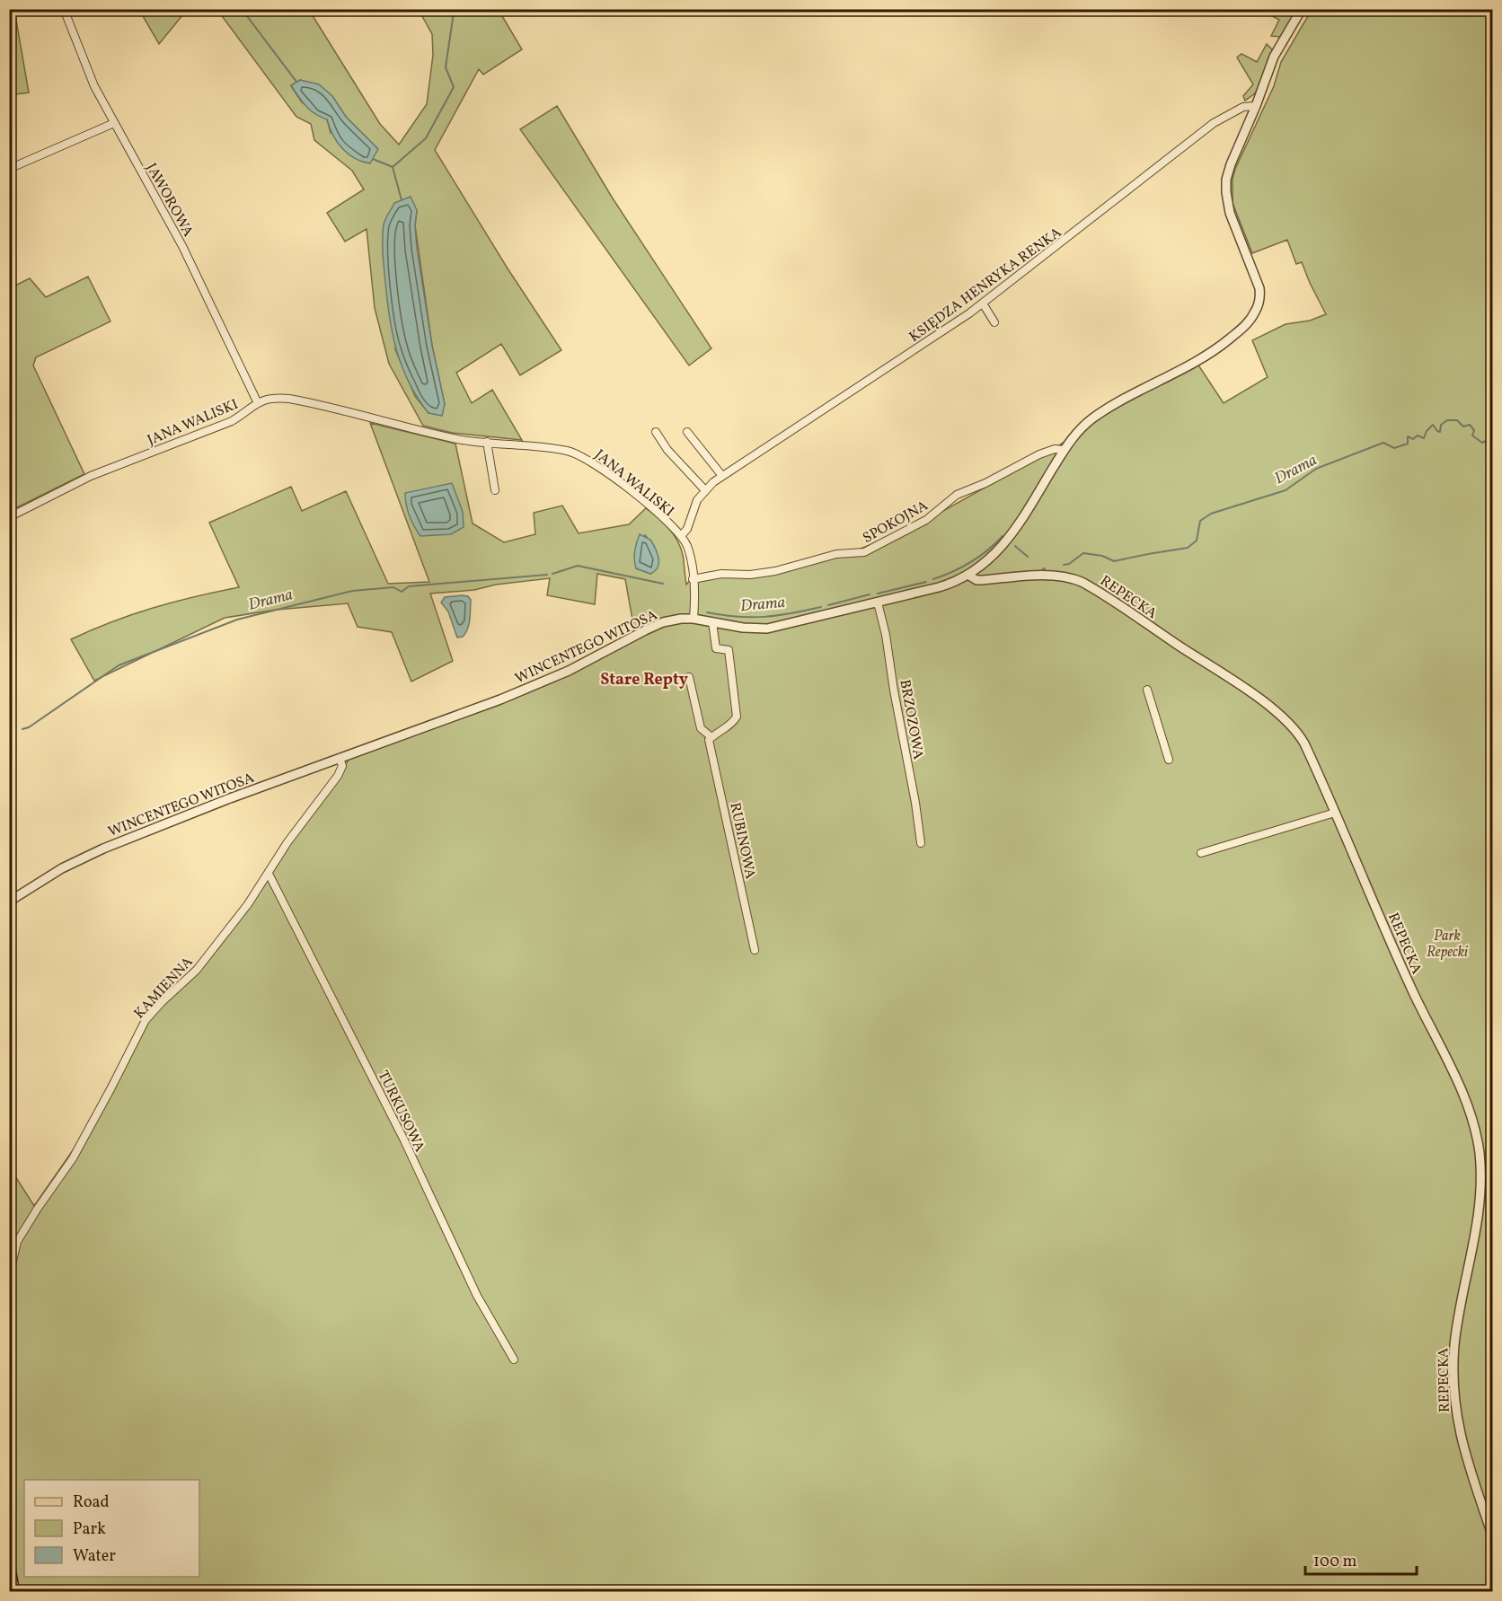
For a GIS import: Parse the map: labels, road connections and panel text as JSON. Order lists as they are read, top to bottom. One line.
{"streets":{"street":["JAWOROWA","KSIĘDZA HENRYKA RENKA","JANA WALISKI","SPOKOJNA","REPECKA","WINCENTEGO WITOSA","BRZOZOWA","RUBINOWA","KAMIENNA","TURKUSOWA"]},"crossings":[["JAWOROWA","JANA WALISKI"],["KSIĘDZA HENRYKA RENKA","JANA WALISKI"],["KSIĘDZA HENRYKA RENKA","WINCENTEGO WITOSA"],["JANA WALISKI","SPOKOJNA"],["JANA WALISKI","WINCENTEGO WITOSA"],["SPOKOJNA","WINCENTEGO WITOSA"],["REPECKA","WINCENTEGO WITOSA"],["WINCENTEGO WITOSA","BRZOZOWA"],["WINCENTEGO WITOSA","KAMIENNA"],["KAMIENNA","TURKUSOWA"]],"districts":["Stare Repty"],"water":["Drama"],"parks":["Park Repecki"],"legend":["Road","Park","Water"],"scale_bar":"100 m"}
